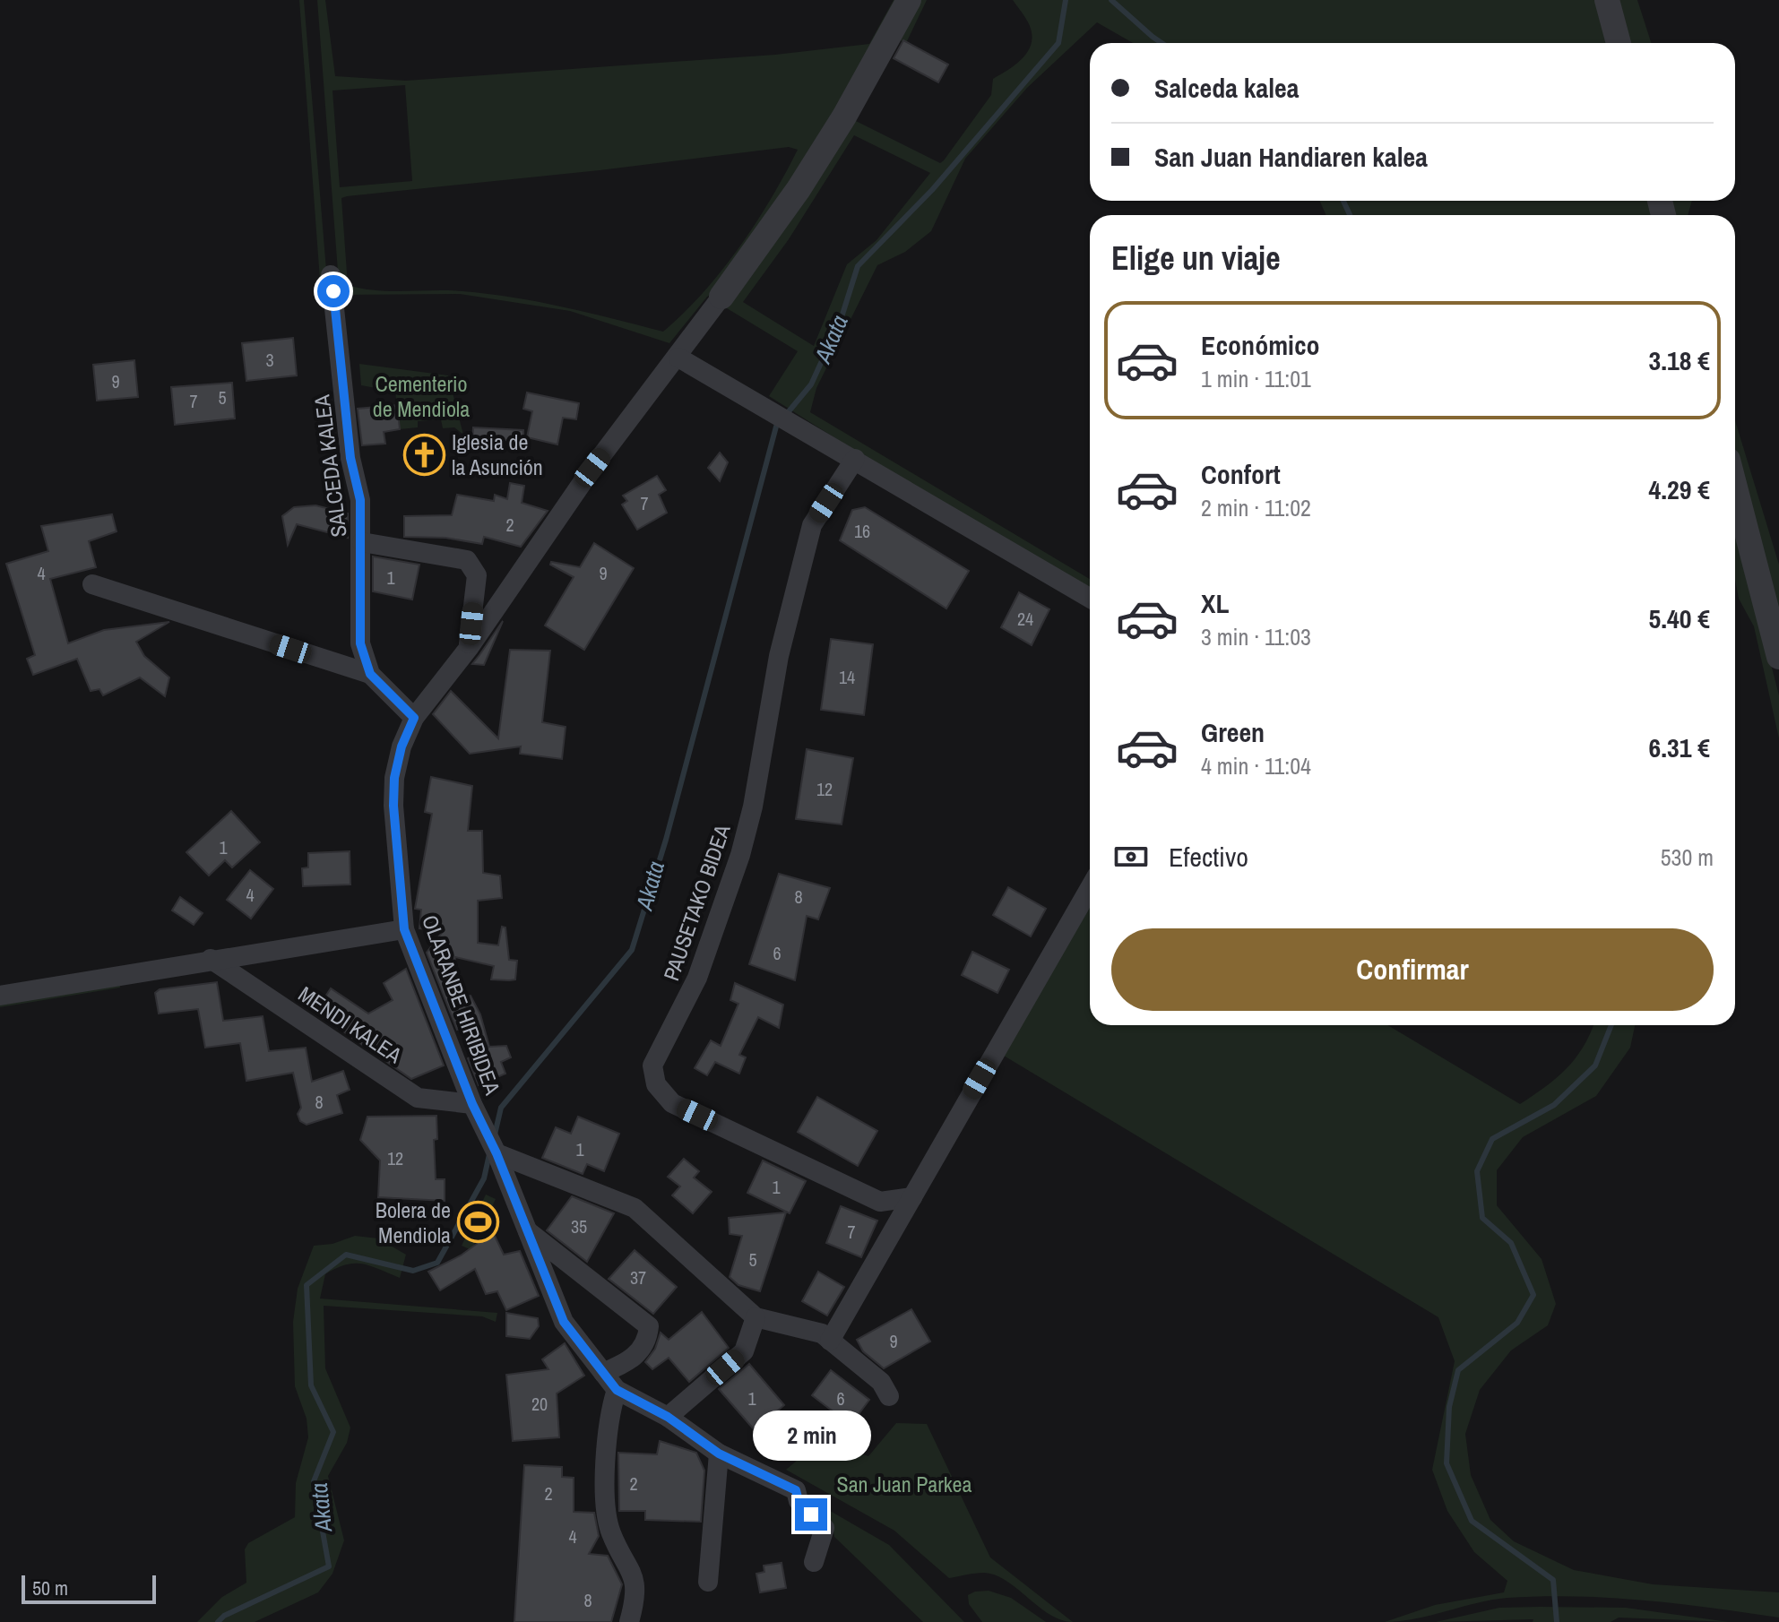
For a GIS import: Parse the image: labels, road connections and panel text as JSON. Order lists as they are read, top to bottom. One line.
{"streets":{"street":["SALCEDA KALEA","PAUSETAKO BIDEA","OLARANBE HIRIBIDEA","MENDI KALEA"]},"crossings":[["SALCEDA KALEA","OLARANBE HIRIBIDEA"],["OLARANBE HIRIBIDEA","MENDI KALEA"]],"water":["Akata"],"parks":["Cementerio de Mendiola","San Juan Parkea"],"places":{"church":["Iglesia de la Asunción"],"sports":["Bolera de Mendiola"]},"house_numbers":["3","9","5","7","7","2","16","4","9","1","24","14","12","1","4","8","6","8","1","12","1","35","7","5","37","9","1","6","20","2","2","4","8"],"scale_bar":"50 m","page":{"banner":["Salceda kalea","San Juan Handiaren kalea"],"heading":"Elige un viaje","list":[{"name":"Económico","note":"1 min · 11:01","value":"3.18 €"},{"name":"Confort","note":"2 min · 11:02","value":"4.29 €"},{"name":"XL","note":"3 min · 11:03","value":"5.40 €"},{"name":"Green","note":"4 min · 11:04","value":"6.31 €"}],"pay":["Efectivo","530 m"],"buttons":"Confirmar","bubble":"2 min","scale":"50 m"}}
